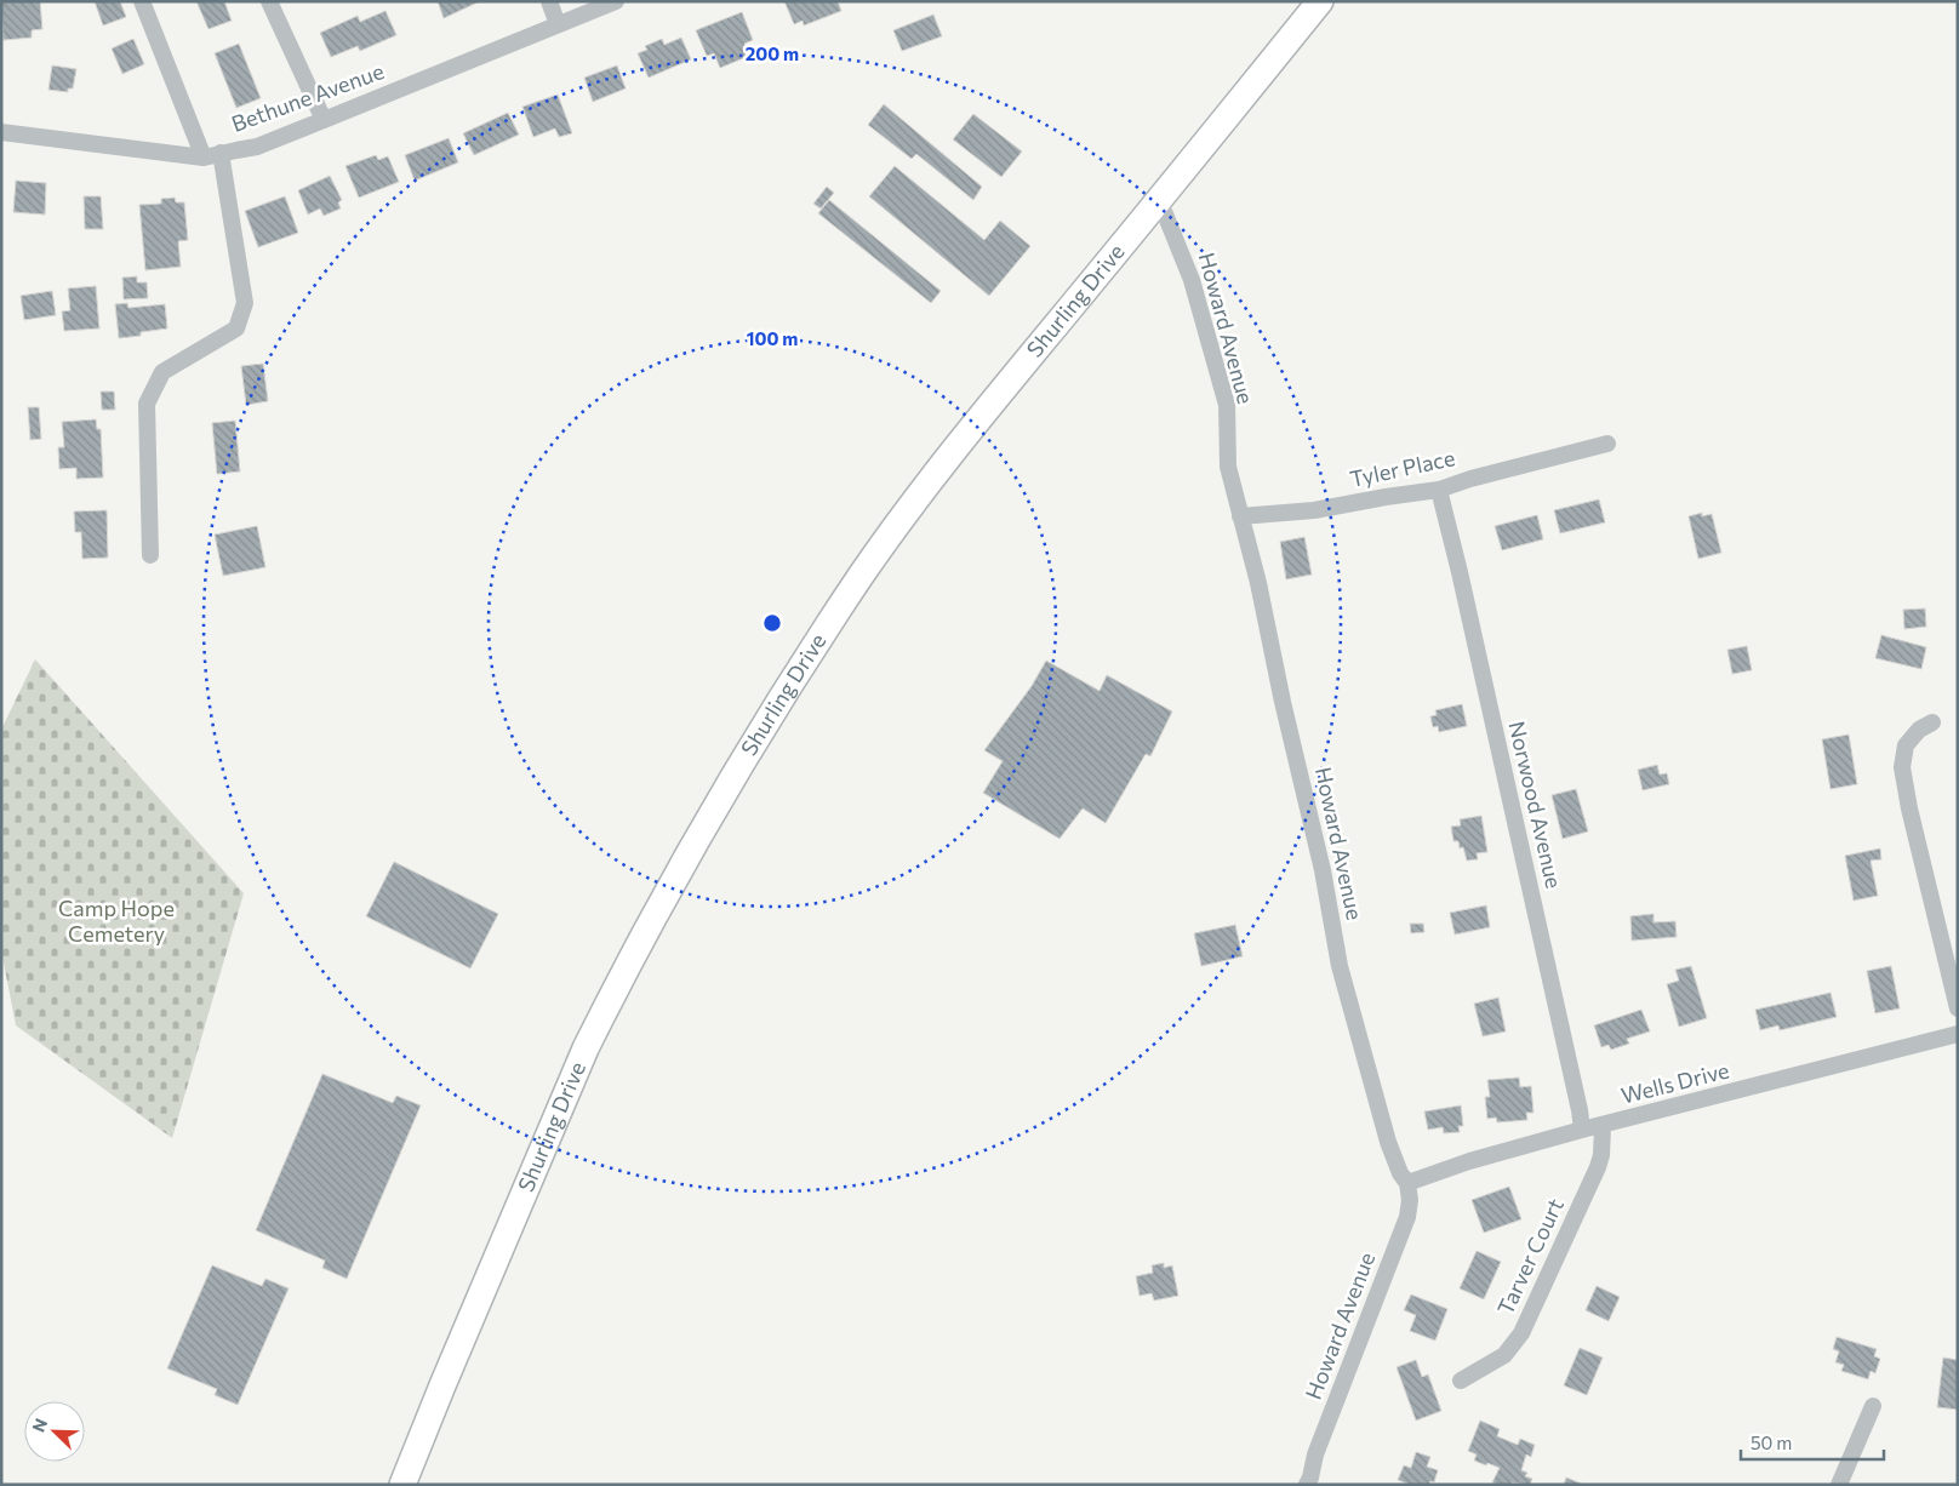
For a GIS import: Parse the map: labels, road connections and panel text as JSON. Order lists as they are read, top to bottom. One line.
{"streets":{"main road":["Shurling Drive"],"street":["Bethune Avenue","Howard Avenue","Tyler Place","Norwood Avenue","Wells Drive","Tarver Court"]},"crossings":[["Shurling Drive","Howard Avenue"],["Howard Avenue","Tyler Place"],["Howard Avenue","Wells Drive"],["Tyler Place","Norwood Avenue"],["Norwood Avenue","Wells Drive"],["Wells Drive","Tarver Court"]],"parks":["Camp Hope Cemetery"],"scale_bar":"50 m","north":"top left","rings":["200 m","100 m"]}
